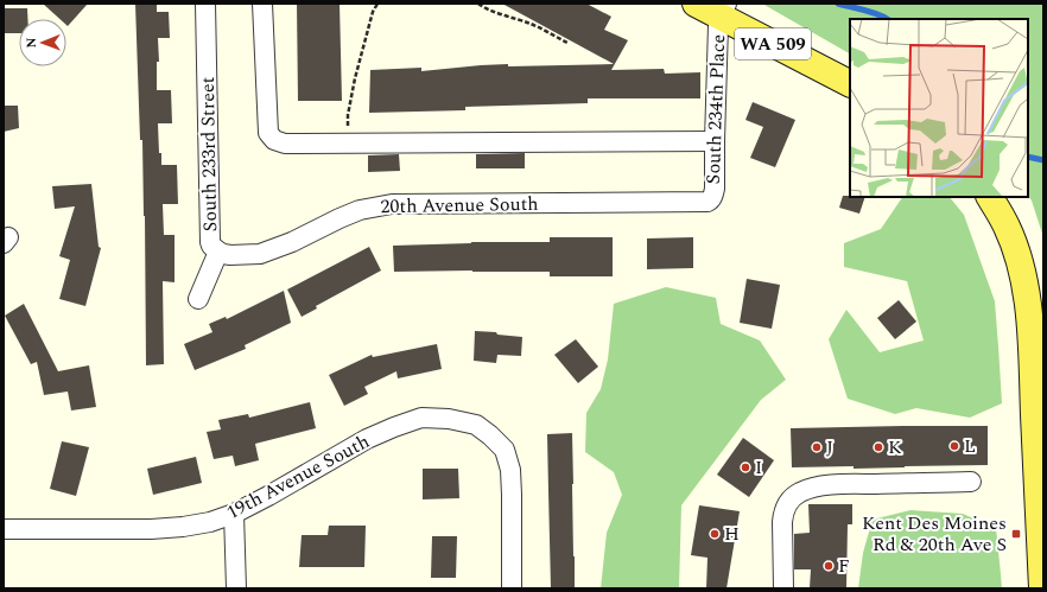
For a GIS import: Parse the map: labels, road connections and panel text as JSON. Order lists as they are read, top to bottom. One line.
{"streets":{"main road":["WA 509"],"street":["South 234th Place","South 233rd Street","20th Avenue South","19th Avenue South"]},"crossings":[["WA 509","South 234th Place"],["South 234th Place","20th Avenue South"],["South 233rd Street","20th Avenue South"]],"places":{"other":["L","J","K","I","H","F"],"transit":["Kent Des Moines Rd & 20th Ave S"]},"north":"left"}
